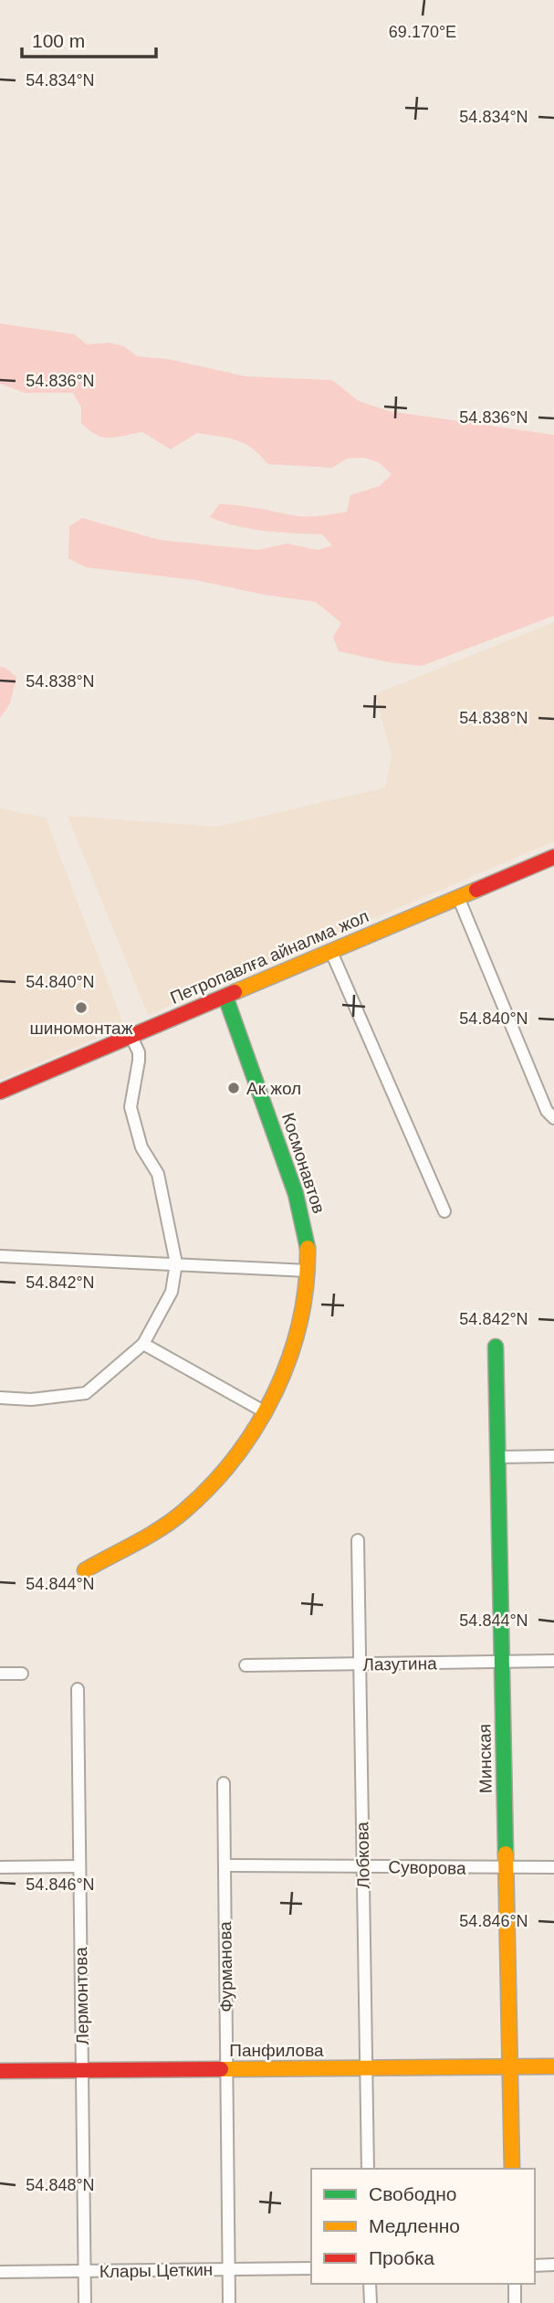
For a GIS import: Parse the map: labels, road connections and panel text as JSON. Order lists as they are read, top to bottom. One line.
{"streets":{"main road":["Петропавлға айналма жол","Космонавтов","Минская","Панфилова"],"street":["Лазутина","Лобкова","Суворова","Фурманова","Лермонтова","Клары Цеткин"]},"crossings":[["Петропавлға айналма жол","Космонавтов"],["Лазутина","Минская"],["Лазутина","Лобкова"],["Минская","Суворова"],["Минская","Панфилова"],["Лобкова","Суворова"],["Лобкова","Панфилова"],["Суворова","Фурманова"],["Фурманова","Панфилова"],["Фурманова","Клары Цеткин"],["Лермонтова","Панфилова"],["Лермонтова","Клары Цеткин"]],"places":["шиномонтаж","Ак жол"],"legend":["Свободно","Медленно","Пробка"],"scale_bar":"100 m","coordinates":["69.170°E","54.834°N","54.836°N","54.838°N","54.840°N","54.842°N","54.844°N","54.846°N","54.848°N"]}
